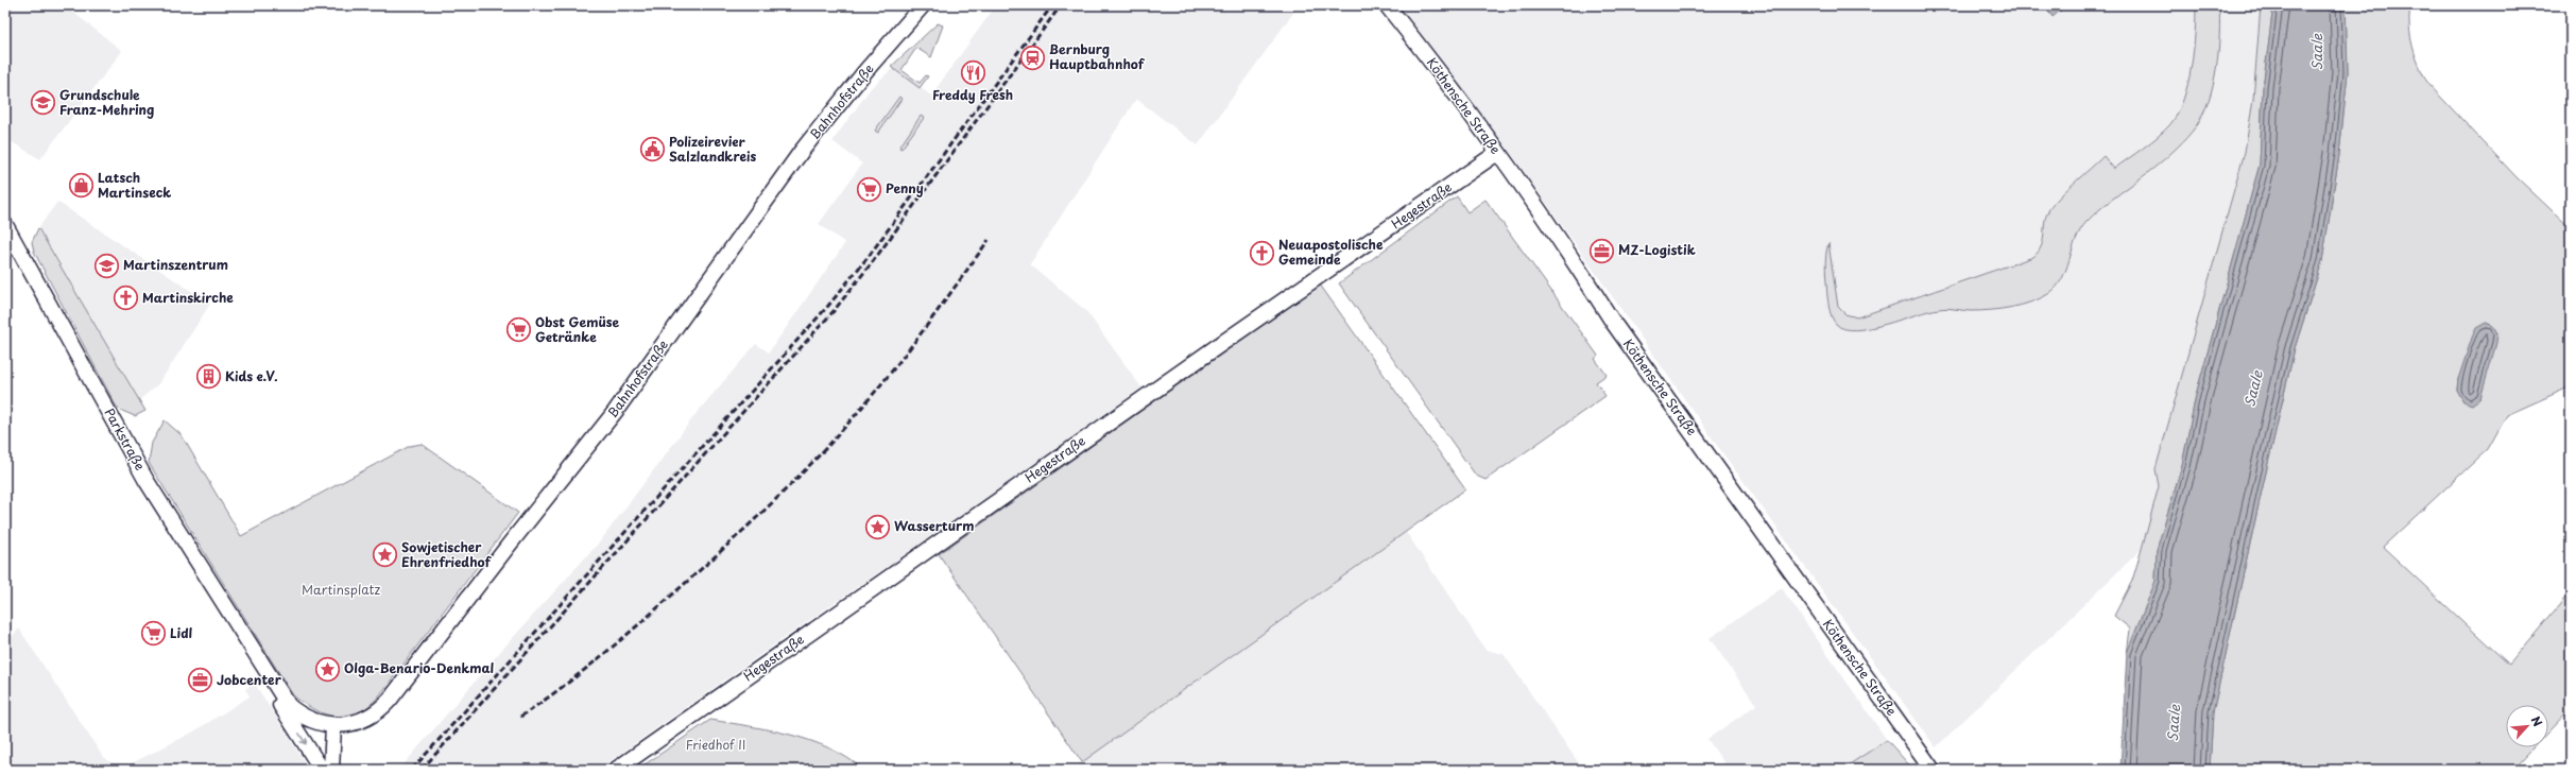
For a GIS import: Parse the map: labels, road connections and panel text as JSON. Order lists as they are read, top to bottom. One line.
{"streets":{"main road":["Bahnhofstraße","Köthensche Straße","Hegestraße","Parkstraße"]},"crossings":[["Bahnhofstraße","Parkstraße"],["Köthensche Straße","Hegestraße"]],"water":["Saale"],"parks":["Martinsplatz","Friedhof II"],"places":{"station":["Bernburg Hauptbahnhof"],"restaurant":["Freddy Fresh"],"school or university":["Grundschule Franz-Mehring","Martinszentrum"],"public building":["Polizeirevier Salzlandkreis"],"shop":["Latsch Martinseck"],"supermarket":["Penny","Obst Gemüse Getränke","Lidl"],"office":["MZ-Logistik","Jobcenter"],"church":["Neuapostolische Gemeinde","Martinskirche"],"building":["Kids e.V."],"place":["Wasserturm","Sowjetischer Ehrenfriedhof","Olga-Benario-Denkmal"]},"north":"top right"}
